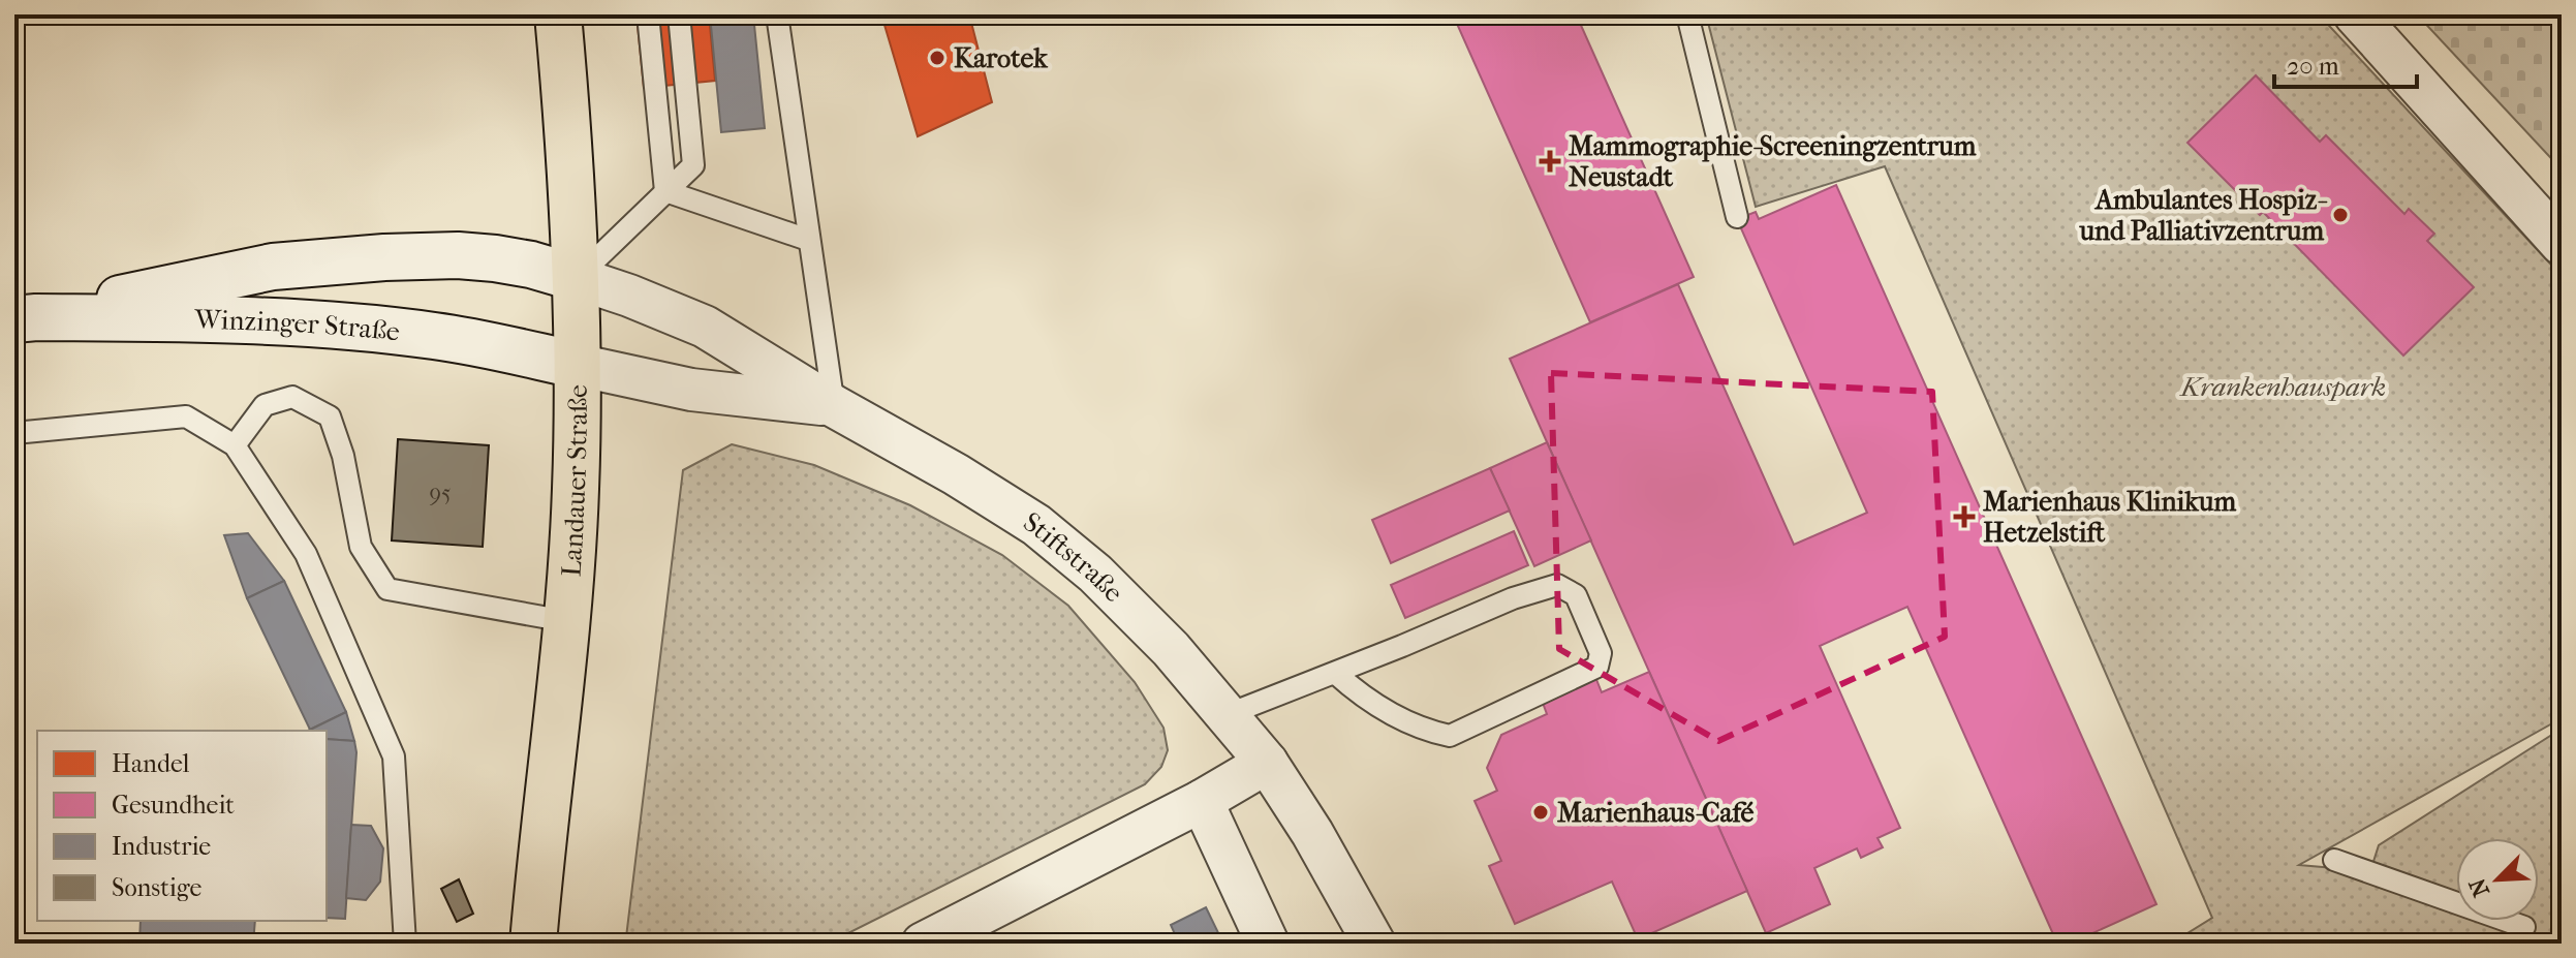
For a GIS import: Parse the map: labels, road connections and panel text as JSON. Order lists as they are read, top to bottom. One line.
{"streets":{"main road":["Landauer Straße"],"street":["Winzinger Straße","Stiftstraße"]},"crossings":[["Winzinger Straße","Landauer Straße"],["Winzinger Straße","Stiftstraße"],["Landauer Straße","Stiftstraße"]],"parks":["Krankenhauspark"],"places":{"other":["Karotek","Ambulantes Hospiz- und Palliativzentrum","Marienhaus-Café"],"health":["Mammographie-Screeningzentrum Neustadt","Marienhaus Klinikum Hetzelstift"]},"house_numbers":["95"],"legend":["Handel","Gesundheit","Industrie","Sonstige"],"scale_bar":"20 m","north":"bottom left"}
